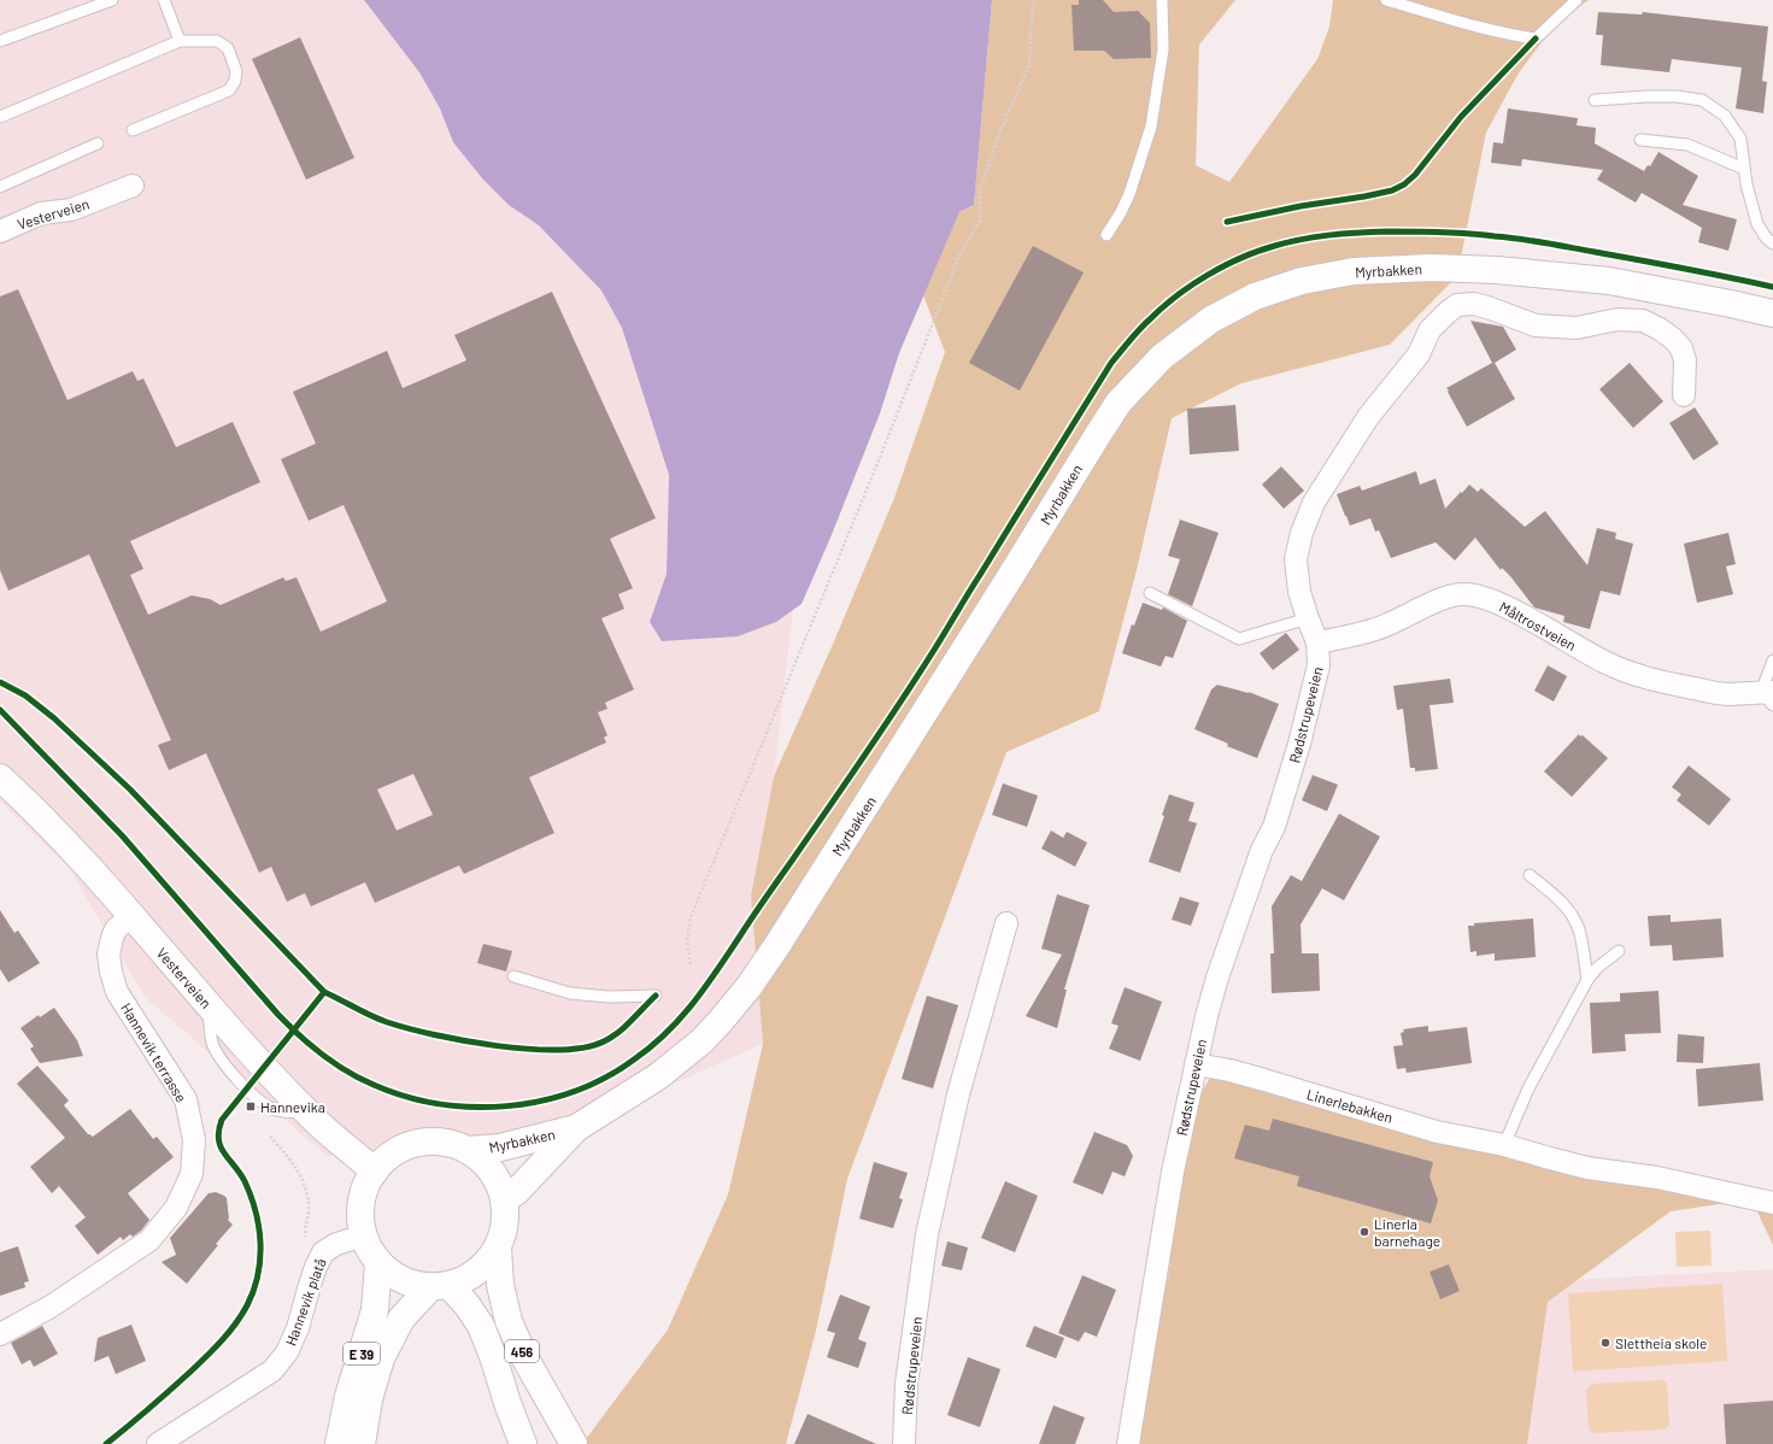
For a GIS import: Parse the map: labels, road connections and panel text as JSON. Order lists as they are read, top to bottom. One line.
{"streets":{"main road":["Vesterveien","Myrbakken","456","E 39"],"street":["Måltrostveien","Rødstrupeveien","Hannevik terrasse","Linerlebakken","Hannevik platå"]},"crossings":[["Vesterveien","Myrbakken"],["Vesterveien","Hannevik terrasse"],["Vesterveien","Hannevik platå"],["Vesterveien","456"],["Vesterveien","E 39"],["Myrbakken","Hannevik platå"],["Myrbakken","456"],["Myrbakken","E 39"],["Måltrostveien","Rødstrupeveien"],["Rødstrupeveien","Linerlebakken"],["Hannevik platå","456"],["Hannevik platå","E 39"],["456","E 39"]],"places":{"transit":["Hannevika"],"other":["Linerla barnehage","Slettheia skole"]}}
